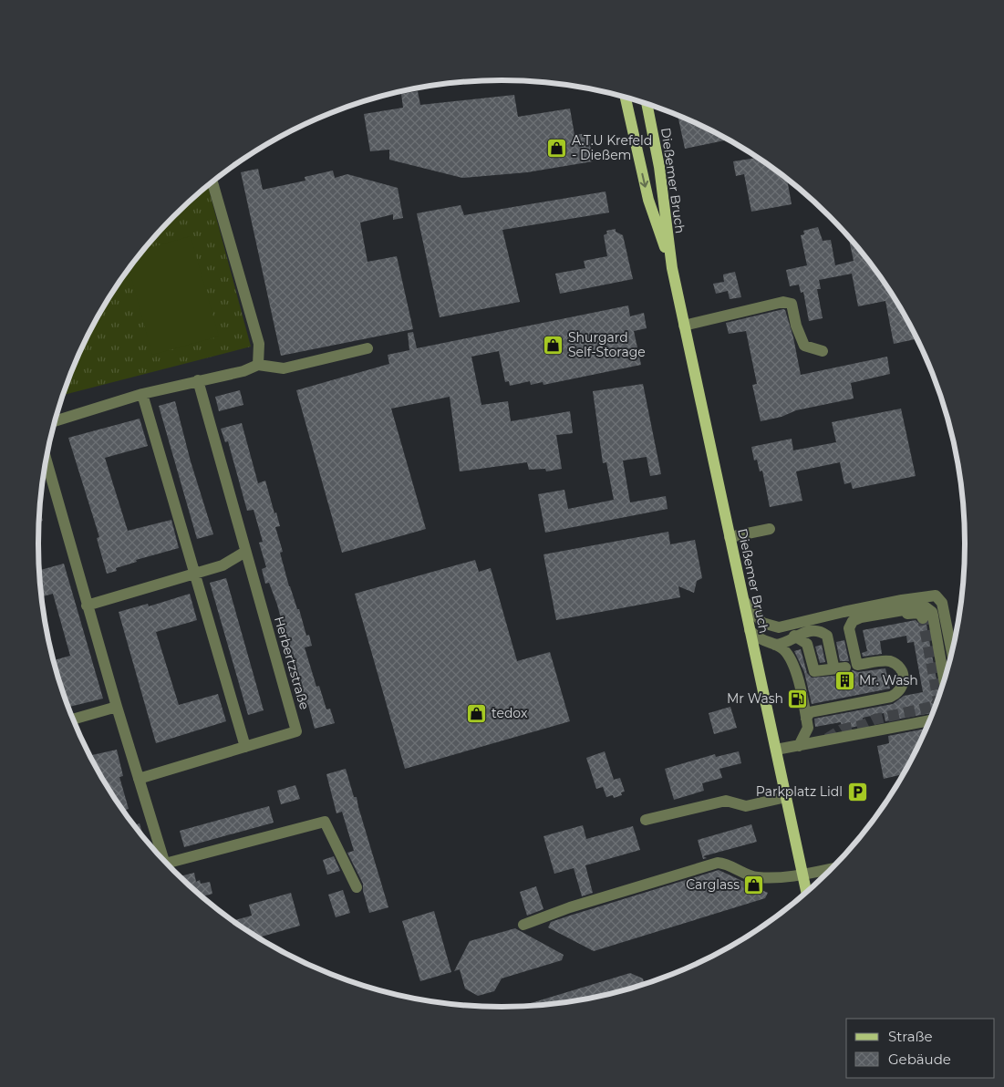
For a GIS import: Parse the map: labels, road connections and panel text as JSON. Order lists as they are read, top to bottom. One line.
{"streets":{"main road":["Dießemer Bruch"],"street":["Herbertzstraße"]},"places":{"shop":["A.T.U Krefeld - Dießem","Shurgard Self-Storage","tedox","Carglass"],"building":["Mr. Wash"],"fuel station":["Mr Wash"],"parking":["Parkplatz Lidl"]},"legend":["Straße","Gebäude"]}
